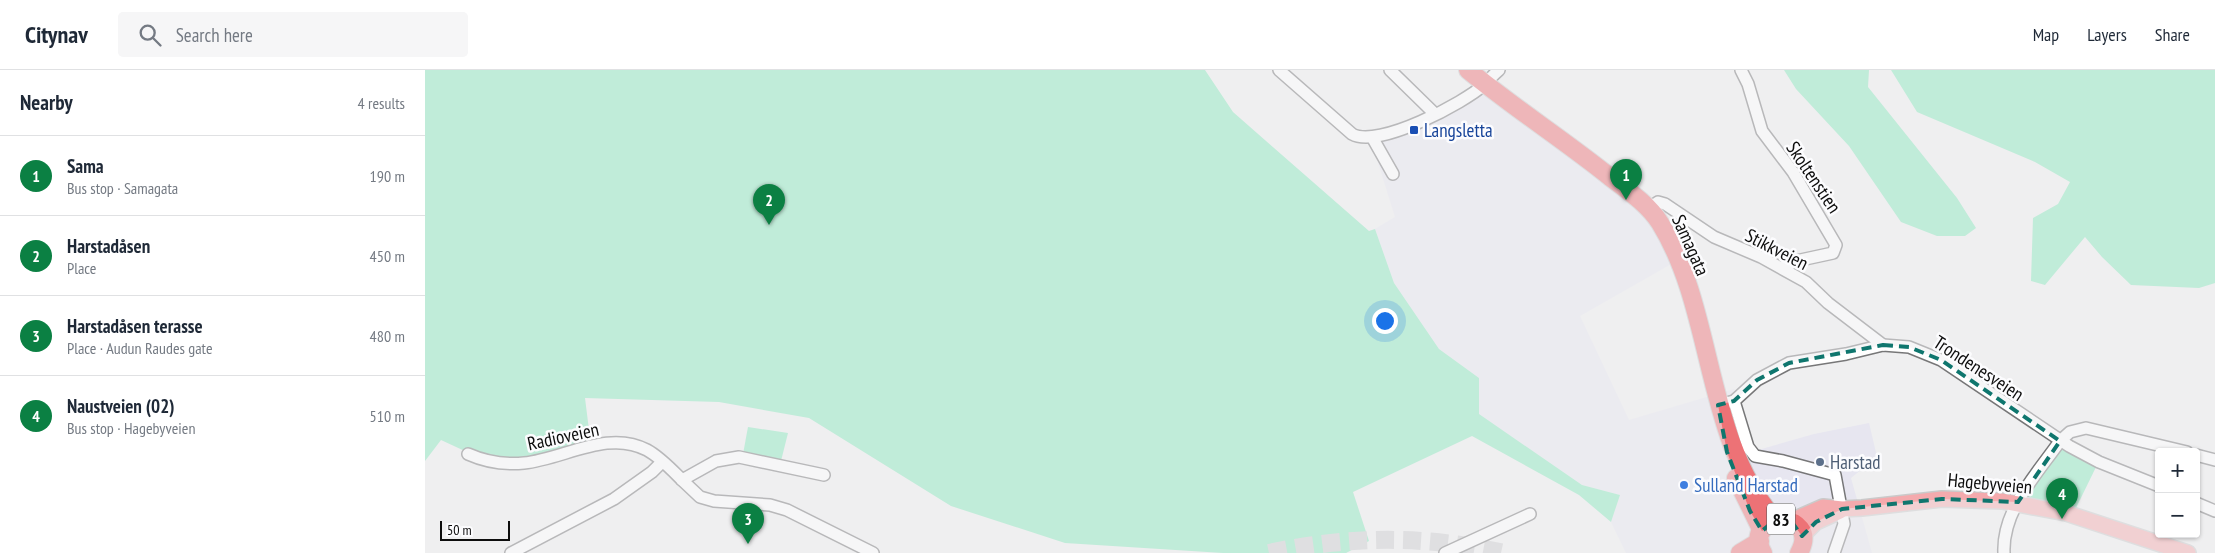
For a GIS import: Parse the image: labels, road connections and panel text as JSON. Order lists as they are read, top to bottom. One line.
{"streets":{"highway":["Samagata","83"],"main road":["Hagebyveien"],"street":["Skoltenstien","Stikkveien","Trondenesveien","Radioveien"]},"crossings":[["Skoltenstien","Stikkveien"],["Samagata","Stikkveien"],["Samagata","Trondenesveien"],["Samagata","Hagebyveien"],["Samagata","83"],["Stikkveien","Trondenesveien"],["Hagebyveien","83"]],"places":{"transit":["Langsletta"],"other":["Harstad","Sulland Harstad"]},"scale_bar":"50 m","page":{"header":"Citynav","search":"Search here","nav":["Map","Layers","Share"],"heading":["Nearby","4 results"],"list":[{"mark":"1","name":"Sama","note":"Bus stop · Samagata","value":"190 m"},{"mark":"2","name":"Harstadåsen","note":"Place","value":"450 m"},{"mark":"3","name":"Harstadåsen terasse","note":"Place · Audun Raudes gate","value":"480 m"},{"mark":"4","name":"Naustveien (02)","note":"Bus stop · Hagebyveien","value":"510 m"}],"pins":["1","2","4","3"],"map_buttons":["+","−"],"scale":"50 m"}}
